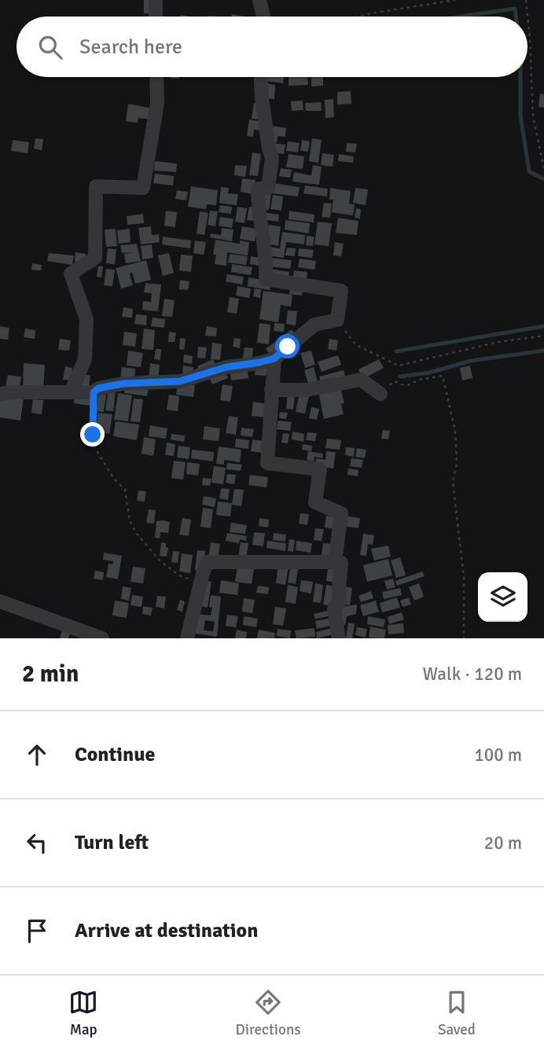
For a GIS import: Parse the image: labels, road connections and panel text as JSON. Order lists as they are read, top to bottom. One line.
{"page":{"search":"Search here","heading":["2 min","Walk · 120 m"],"list":[["Continue","100 m"],["Turn left","20 m"],"Arrive at destination"],"nav":["Map","Directions","Saved"]}}
